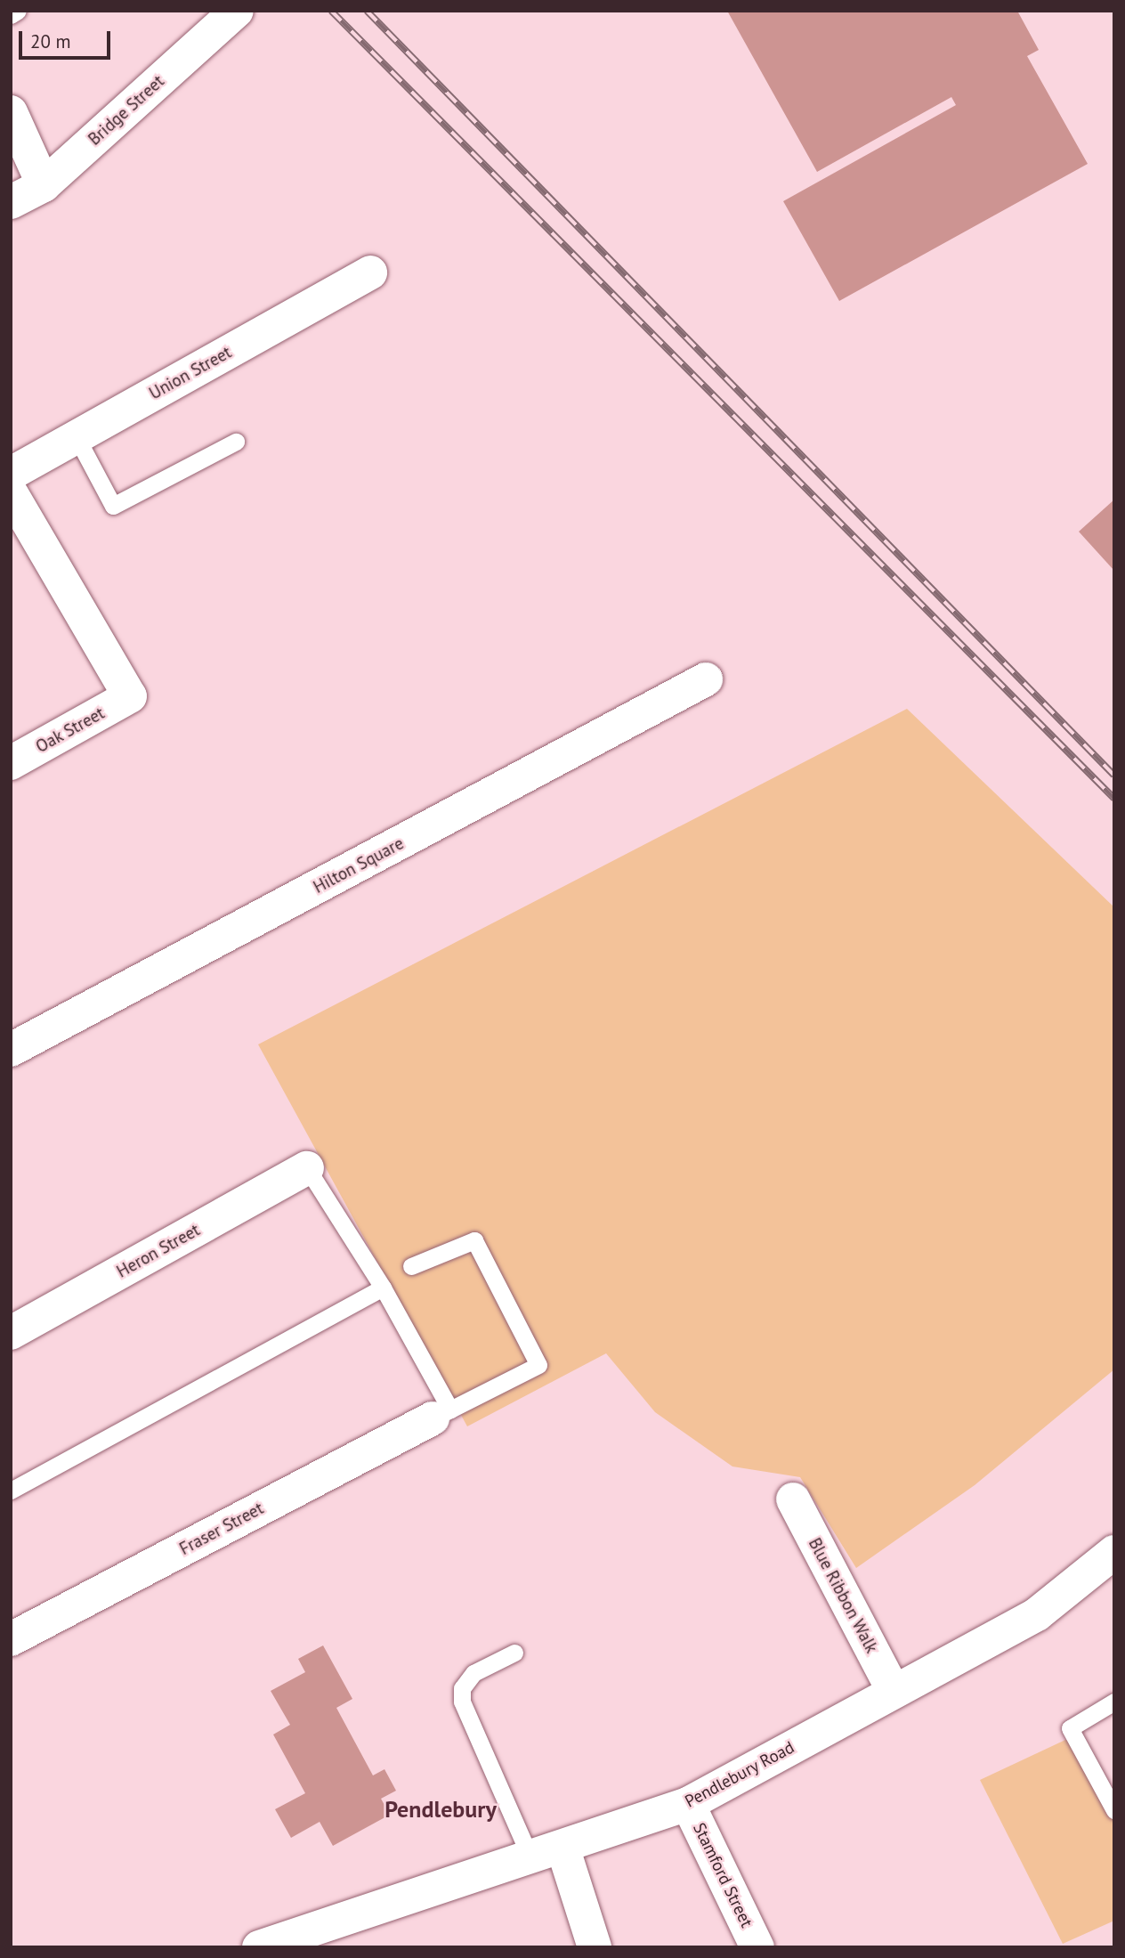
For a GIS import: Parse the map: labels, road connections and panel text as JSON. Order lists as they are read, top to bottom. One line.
{"streets":{"street":["Bridge Street","Union Street","Oak Street","Hilton Square","Heron Street","Fraser Street","Blue Ribbon Walk","Pendlebury Road","Stamford Street"]},"crossings":[["Blue Ribbon Walk","Pendlebury Road"],["Pendlebury Road","Stamford Street"]],"districts":["Pendlebury"],"scale_bar":"20 m"}
